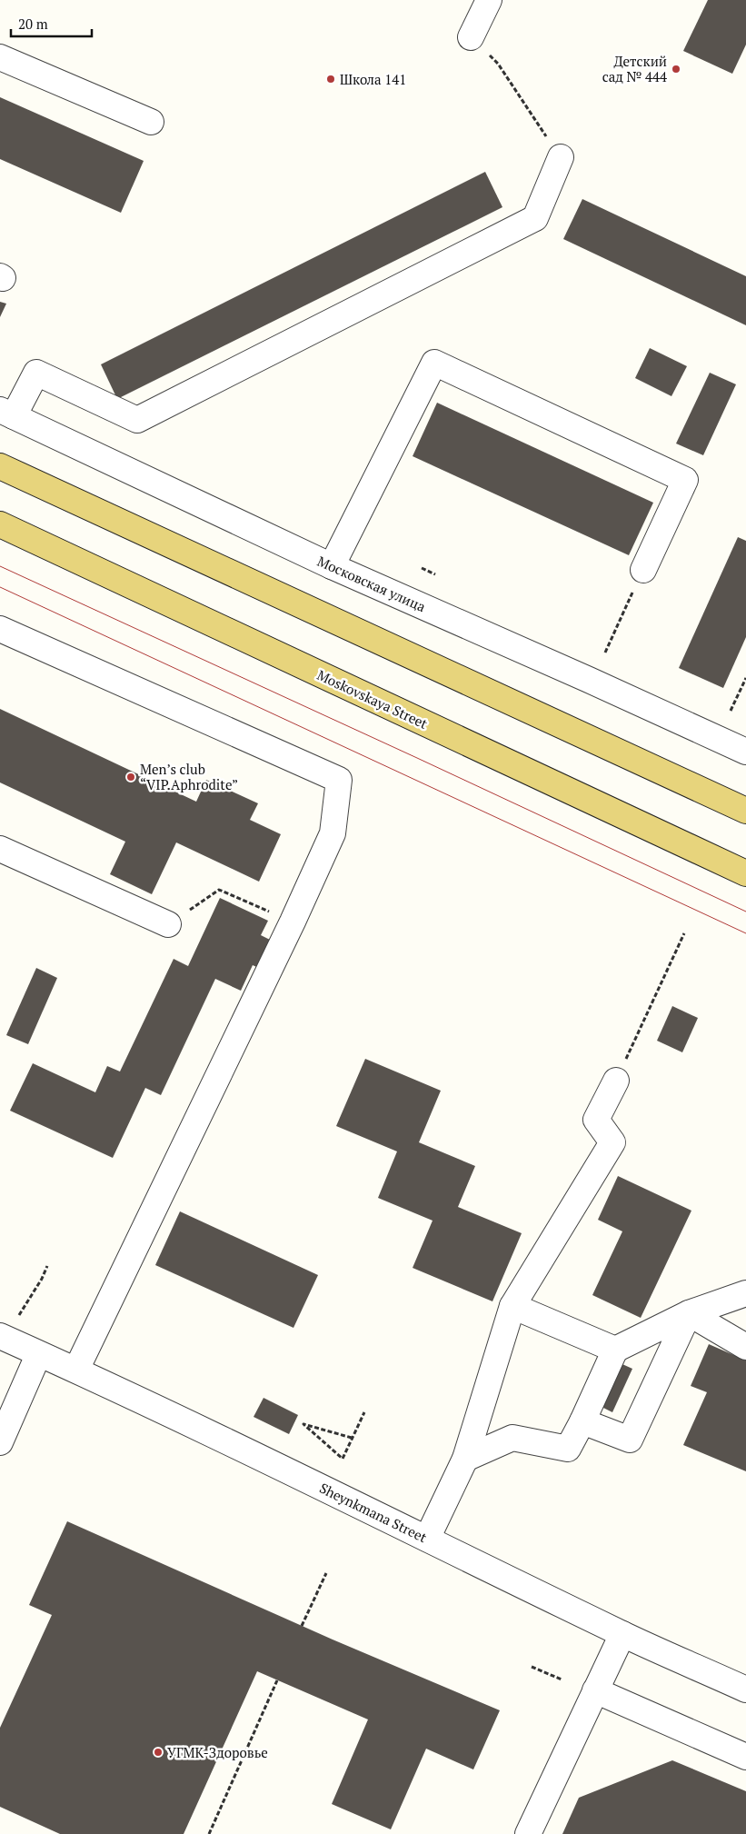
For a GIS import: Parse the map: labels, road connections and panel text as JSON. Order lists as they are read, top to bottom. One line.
{"streets":{"main road":["Moskovskaya Street"],"street":["Московская улица","Sheynkmana Street"]},"places":["Детский сад № 444","Школа 141","Men’s club “VIP.Aphrodite”","УГМК-Здоровье"],"scale_bar":"20 m"}
